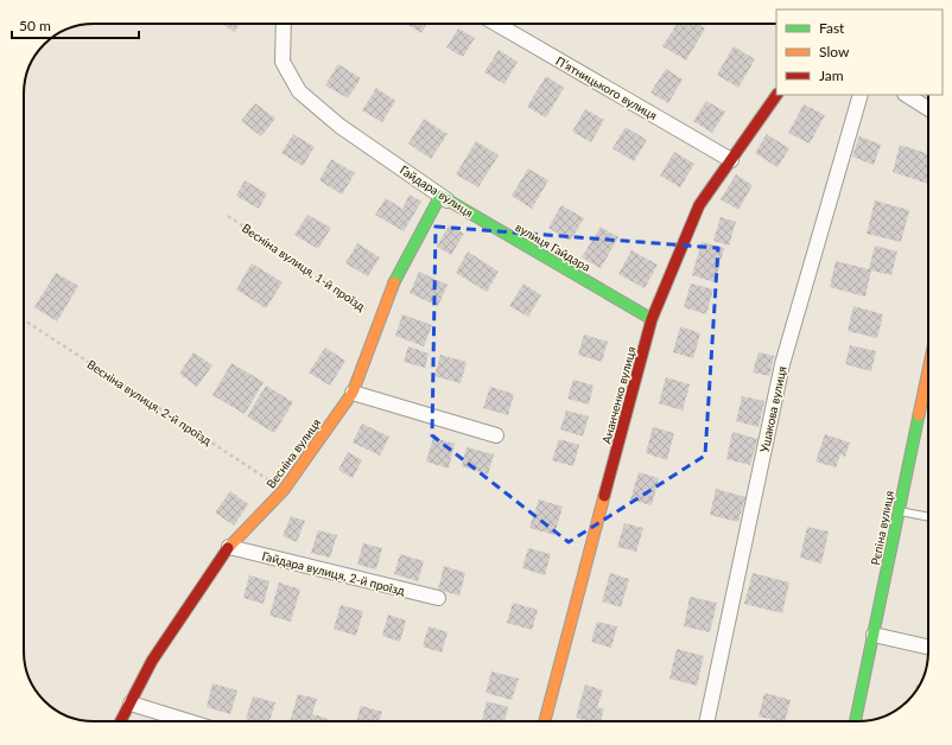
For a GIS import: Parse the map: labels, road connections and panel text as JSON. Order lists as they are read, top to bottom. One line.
{"streets":{"street":["П’ятницького вулиця","Гайдара вулиця","Ананченко вулиця","Ушакова вулиця","Весніна вулиця","Рєпіна вулиця","Гайдара вулиця, 2-й проїзд"],"path":["Весніна вулиця, 1-й проїзд","Весніна вулиця, 2-й проїзд"]},"crossings":[["П’ятницького вулиця","Ананченко вулиця"],["Гайдара вулиця","Ананченко вулиця"],["Гайдара вулиця","Весніна вулиця"],["Весніна вулиця, 1-й проїзд","Весніна вулиця"],["Весніна вулиця, 2-й проїзд","Весніна вулиця"],["Весніна вулиця","Гайдара вулиця, 2-й проїзд"]],"legend":["Fast","Slow","Jam"],"scale_bar":"50 m"}
